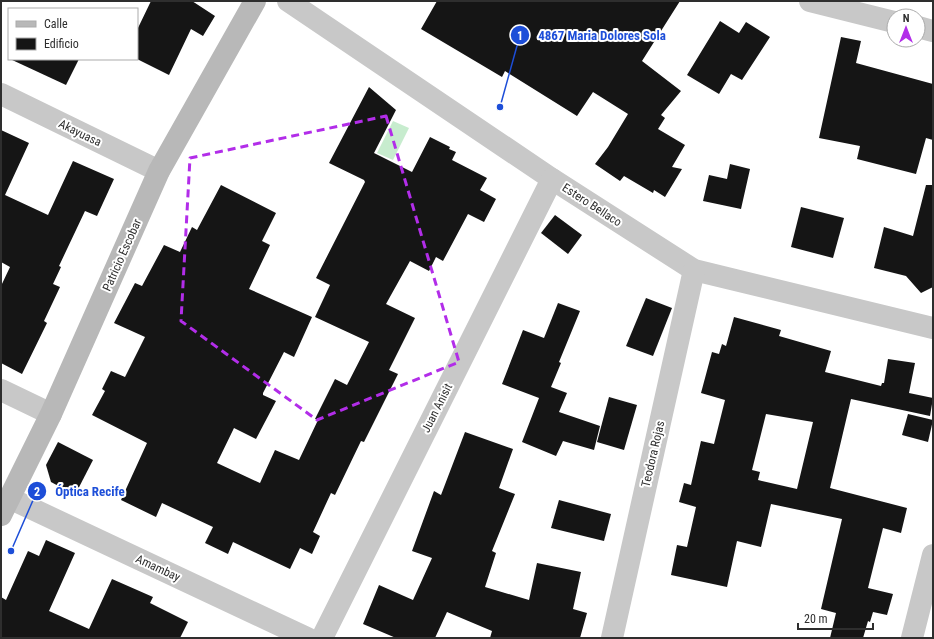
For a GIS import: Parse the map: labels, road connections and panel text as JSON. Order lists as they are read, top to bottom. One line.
{"streets":{"street":["Akayuasa","Estero Bellaco","Patricio Escobar","Juan Anisit","Teodora Rojas","Amambay"]},"crossings":[["Akayuasa","Patricio Escobar"],["Estero Bellaco","Juan Anisit"],["Estero Bellaco","Teodora Rojas"],["Patricio Escobar","Amambay"]],"places":["4867 Maria Dolores Sola","Óptica Recife"],"legend":["Calle","Edificio"],"scale_bar":"20 m","north":"top"}
